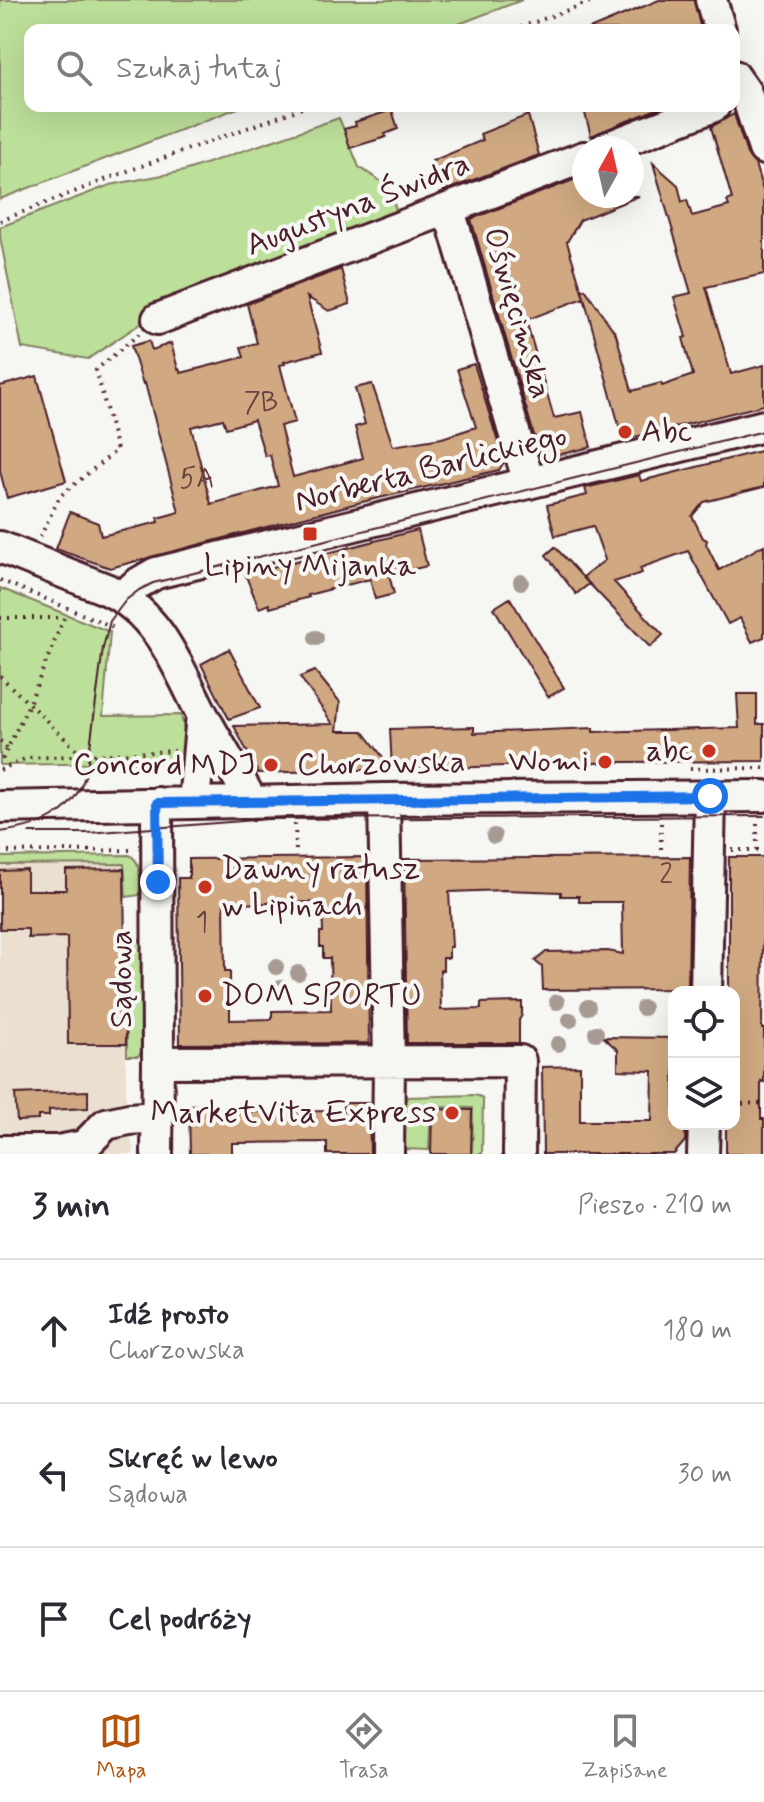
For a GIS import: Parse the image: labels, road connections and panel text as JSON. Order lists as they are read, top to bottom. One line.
{"streets":{"street":["Augustyna Świdra","Oświęcimska","Norberta Barlickiego","Chorzowska","Sądowa"]},"crossings":[["Augustyna Świdra","Oświęcimska"],["Oświęcimska","Norberta Barlickiego"],["Chorzowska","Sądowa"]],"places":{"other":["Abc","abc","Womi","Concord MDJ","Dawny ratusz w Lipinach","DOM SPORTU","MarketVita Express"],"transit":["Lipiny Mijanka"]},"house_numbers":["7B","5A","2","1"],"north":"top","page":{"search":"Szukaj tutaj","heading":["3 min","Pieszo · 210 m"],"list":[["Idź prosto","Chorzowska","180 m"],["Skręć w lewo","Sądowa","30 m"],"Cel podróży"],"nav":["Mapa","Trasa","Zapisane"]}}
